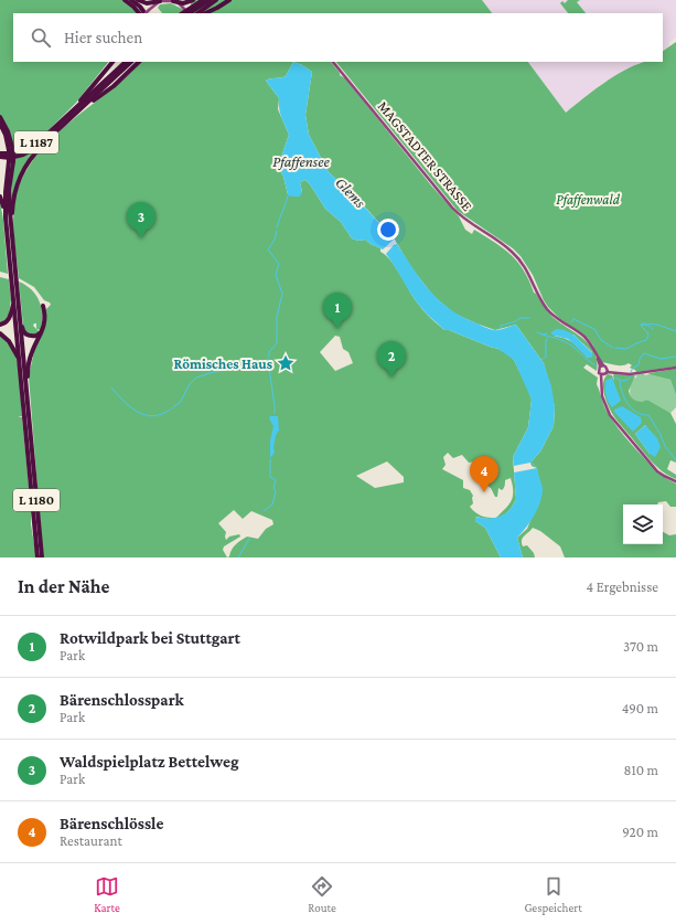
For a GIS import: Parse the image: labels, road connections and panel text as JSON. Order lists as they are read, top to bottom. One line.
{"streets":{"highway":["L 1187","L 1180"],"main road":["MAGSTADTER STRASSE"]},"crossings":[["L 1187","L 1180"]],"water":["Pfaffensee","Glems"],"parks":["Pfaffenwald"],"places":{"place":["Römisches Haus"]},"page":{"search":"Hier suchen","pins":["3","1","2","4"],"heading":["In der Nähe","4 Ergebnisse"],"list":[{"mark":"1","name":"Rotwildpark bei Stuttgart","note":"Park","value":"370 m"},{"mark":"2","name":"Bärenschlosspark","note":"Park","value":"490 m"},{"mark":"3","name":"Waldspielplatz Bettelweg","note":"Park","value":"810 m"},{"mark":"4","name":"Bärenschlössle","note":"Restaurant","value":"920 m"}],"nav":["Karte","Route","Gespeichert"]}}
